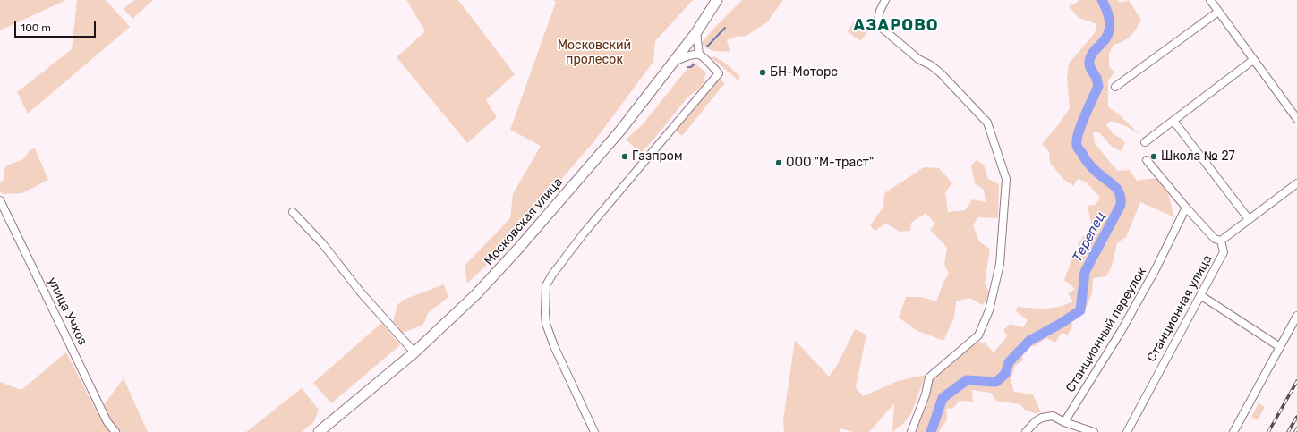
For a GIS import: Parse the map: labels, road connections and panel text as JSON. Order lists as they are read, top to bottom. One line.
{"streets":{"main road":["Московская улица"],"street":["Станционная улица","улица Учхоз","Станционный переулок"]},"districts":["АЗАРОВО"],"water":["Терепец"],"parks":["Московский пролесок"],"places":["БН-Моторс","Газпром","Школа № 27","ООО \"М-траст\""],"scale_bar":"100 m"}
